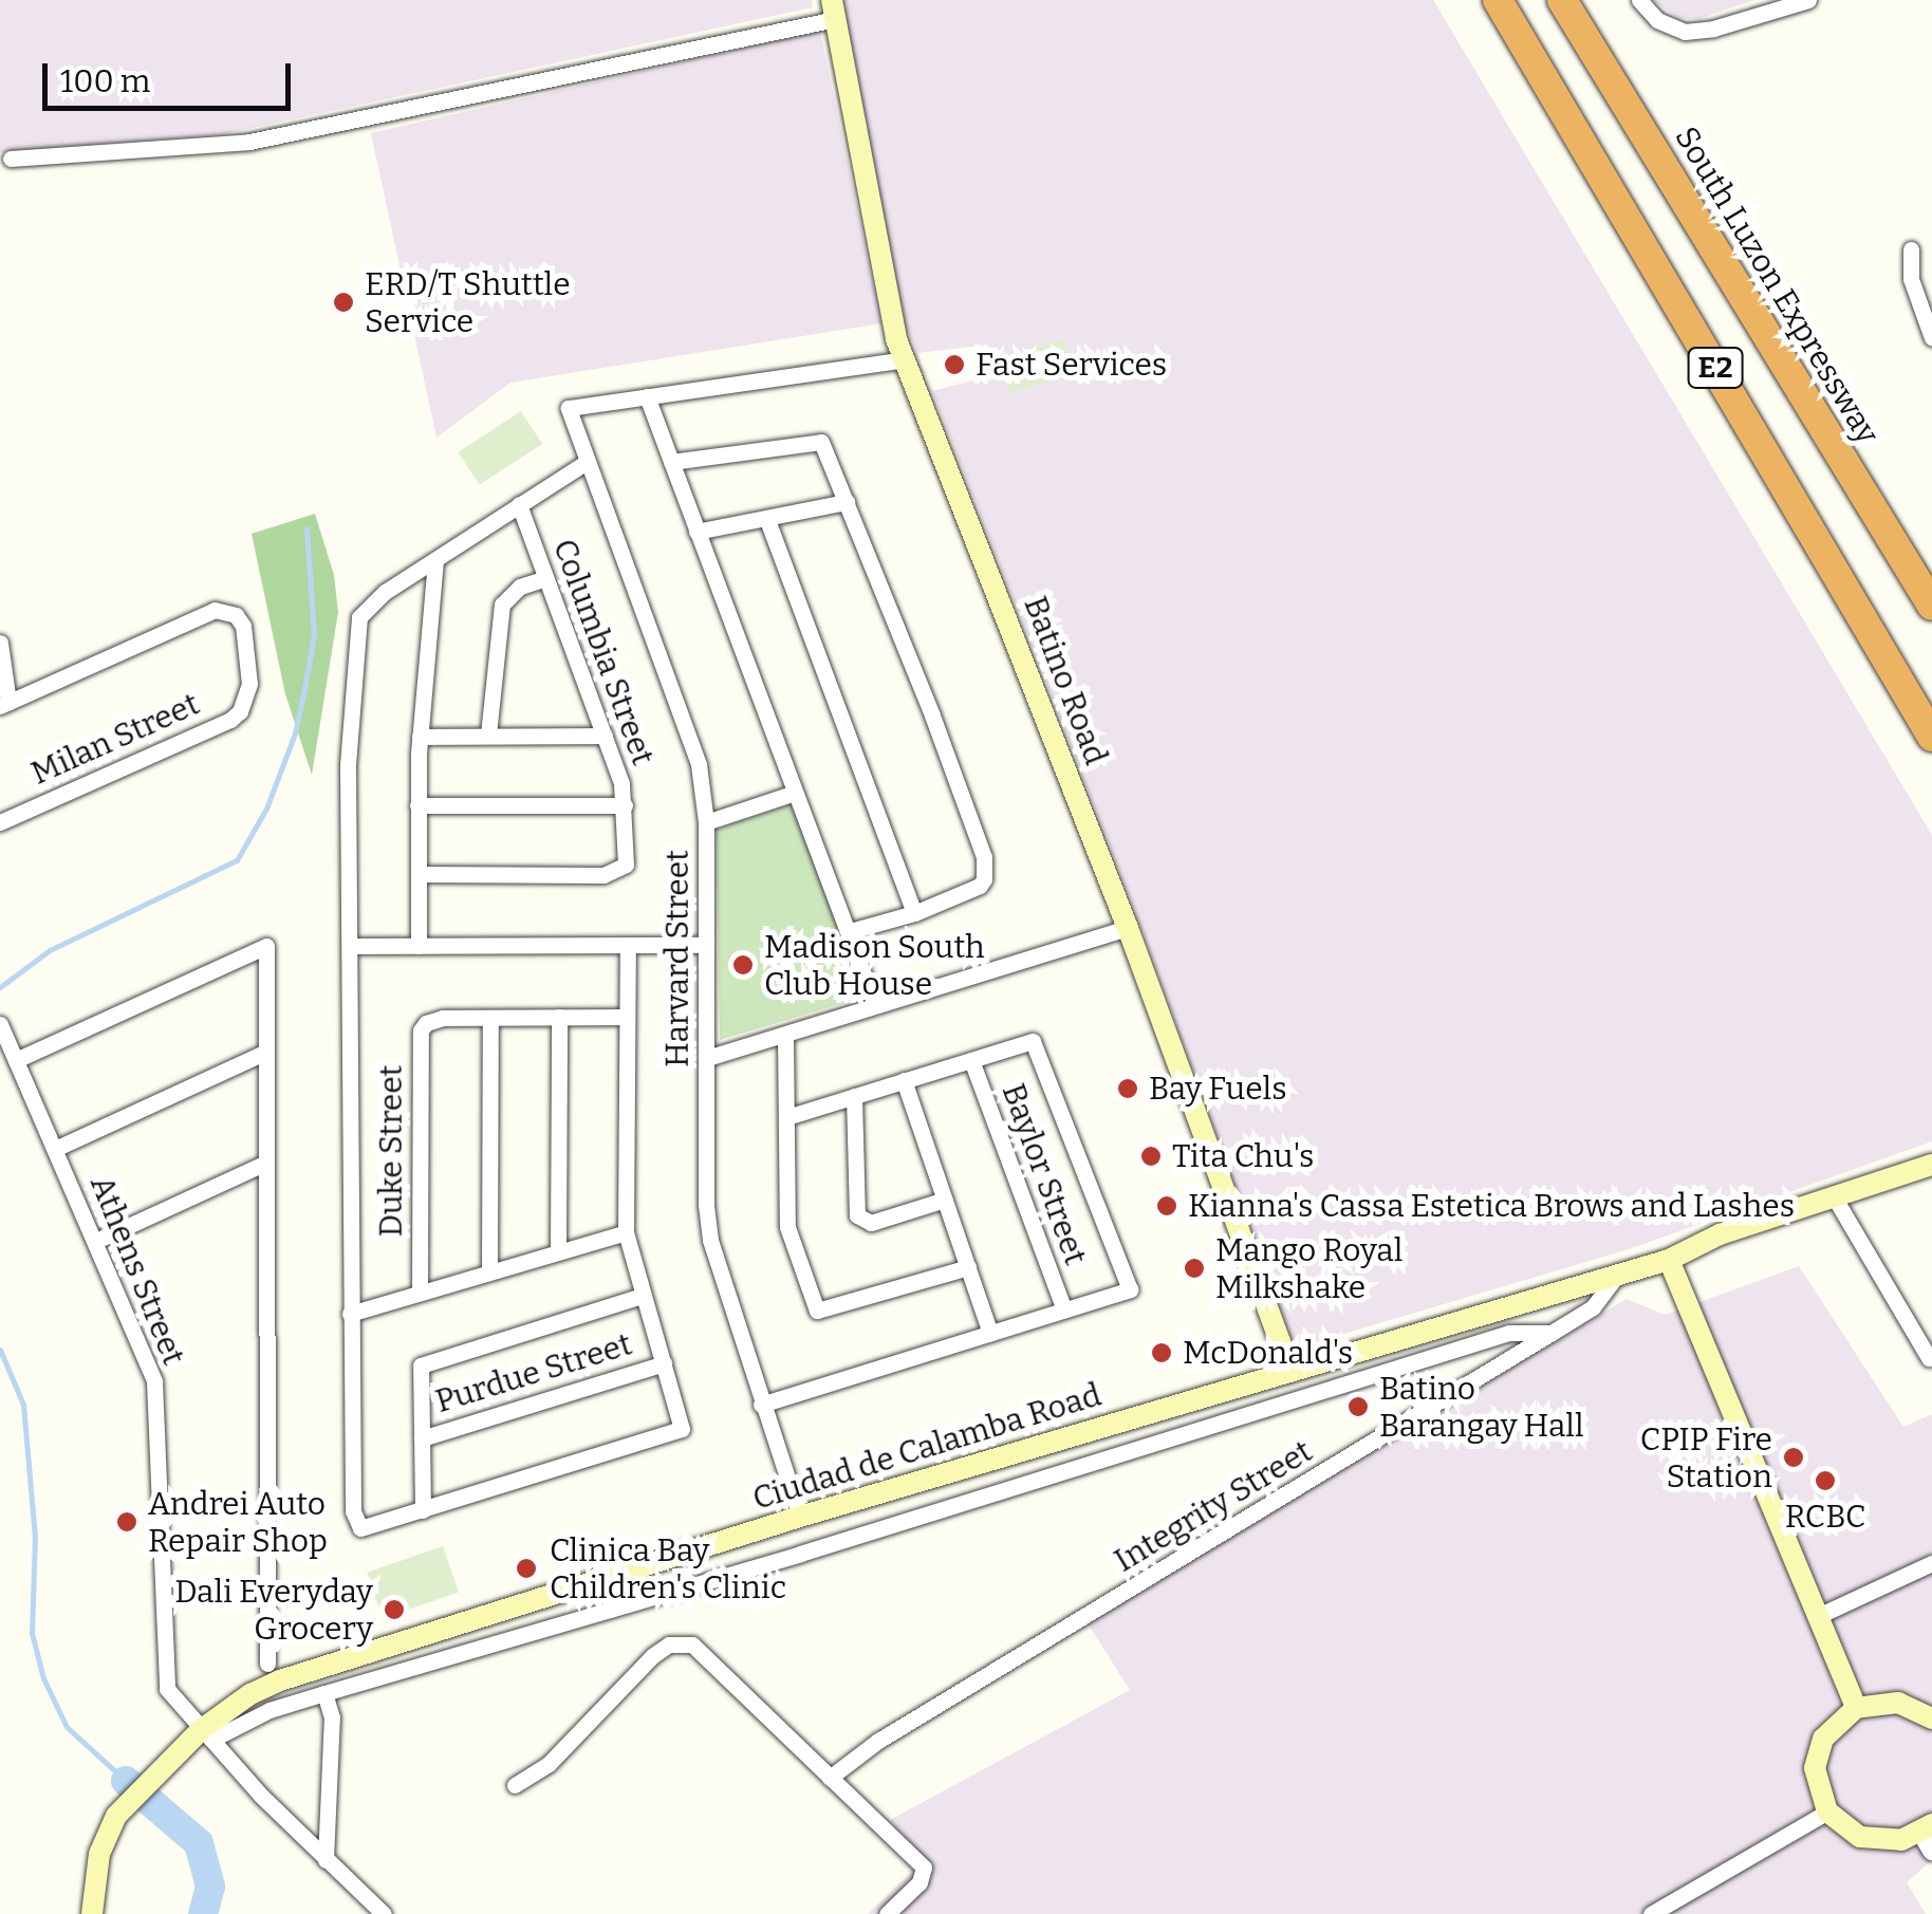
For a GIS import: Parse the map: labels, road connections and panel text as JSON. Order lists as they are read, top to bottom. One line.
{"streets":{"highway":["South Luzon Expressway","E2"],"main road":["Batino Road","Ciudad de Calamba Road"],"street":["Columbia Street","Milan Street","Harvard Street","Duke Street","Baylor Street","Athens Street","Purdue Street","Integrity Street"]},"crossings":[["Batino Road","Ciudad de Calamba Road"],["Harvard Street","Ciudad de Calamba Road"],["Athens Street","Ciudad de Calamba Road"],["Ciudad de Calamba Road","Integrity Street"]],"places":["ERD/T Shuttle Service","Fast Services","Madison South Club House","Bay Fuels","Tita Chu's","Kianna's Cassa Estetica Brows and Lashes","Mango Royal Milkshake","McDonald's","Batino Barangay Hall","CPIP Fire Station","RCBC","Andrei Auto Repair Shop","Clinica Bay Children's Clinic","Dali Everyday Grocery"],"scale_bar":"100 m"}
